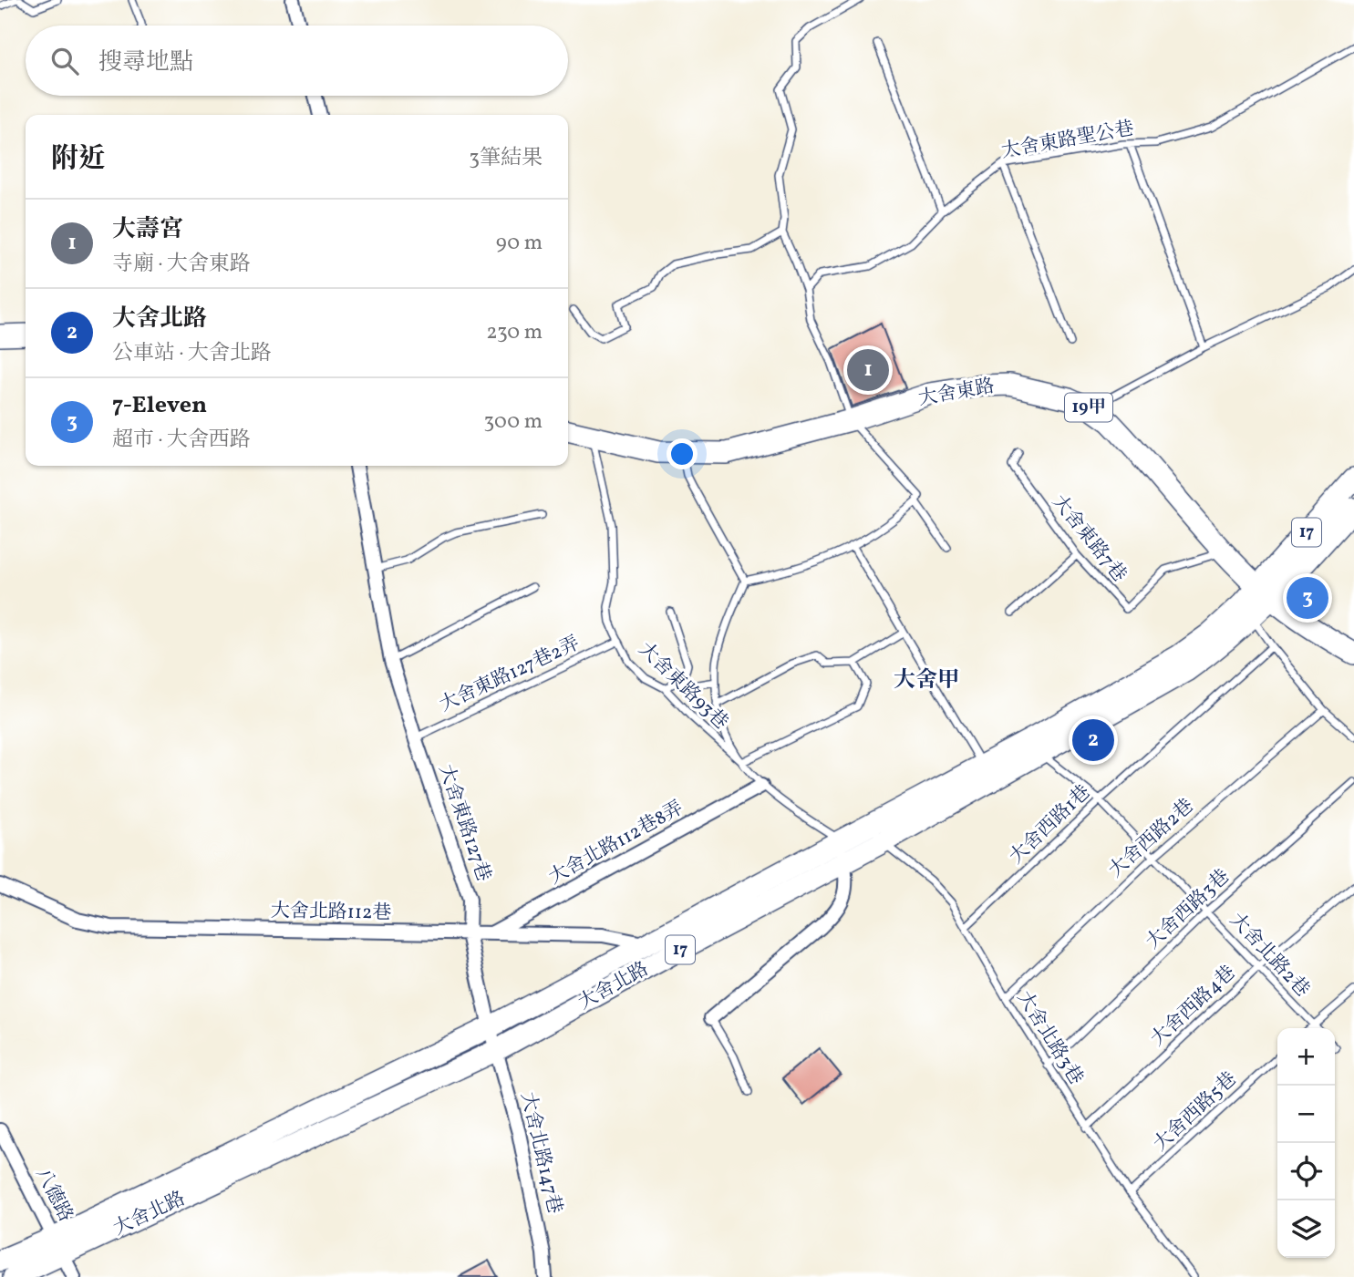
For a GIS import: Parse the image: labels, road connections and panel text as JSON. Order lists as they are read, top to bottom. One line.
{"streets":{"main road":["大舍東路","19甲","17","大舍北路"],"street":["大舍東路127巷","大舍北路112巷8弄","大舍北路112巷","大舍北路147巷","八德路"],"lane":["大舍東路聖公巷","大舍東路7巷","大舍東路127巷2弄","大舍東路93巷","大舍西路1巷","大舍西路2巷","大舍西路3巷","大舍北路2巷","大舍西路4巷","大舍北路3巷","大舍西路5巷"]},"crossings":[["大舍東路","19甲"],["大舍東路","17"],["大舍東路","大舍東路7巷"],["大舍東路","大舍東路93巷"],["大舍東路","大舍北路"],["19甲","17"],["19甲","大舍北路"],["17","大舍北路"],["17","八德路"],["大舍東路127巷2弄","大舍東路93巷"],["大舍東路127巷2弄","大舍東路127巷"],["大舍東路127巷","大舍北路112巷"],["大舍東路127巷","大舍北路"],["大舍東路127巷","大舍北路147巷"],["大舍西路1巷","大舍北路2巷"],["大舍西路1巷","大舍北路3巷"],["大舍西路2巷","大舍北路2巷"],["大舍西路2巷","大舍北路3巷"],["大舍北路112巷8弄","大舍北路112巷"],["大舍西路3巷","大舍北路2巷"],["大舍西路3巷","大舍北路3巷"],["大舍北路112巷","大舍北路"],["大舍北路2巷","大舍北路"],["大舍北路2巷","大舍西路4巷"],["大舍北路","大舍北路3巷"],["大舍北路","大舍北路147巷"],["大舍北路","八德路"],["大舍西路4巷","大舍北路3巷"],["大舍北路3巷","大舍西路5巷"]],"districts":["大舍甲"],"page":{"search":"搜尋地點","heading":["附近","3筆結果"],"list":[{"mark":"1","name":"大壽宮","note":"寺廟 · 大舍東路","value":"90 m"},{"mark":"2","name":"大舍北路","note":"公車站 · 大舍北路","value":"230 m"},{"mark":"3","name":"7-Eleven","note":"超市 · 大舍西路","value":"300 m"}],"pins":["1","3","2"],"map_buttons":["+","−"]}}
